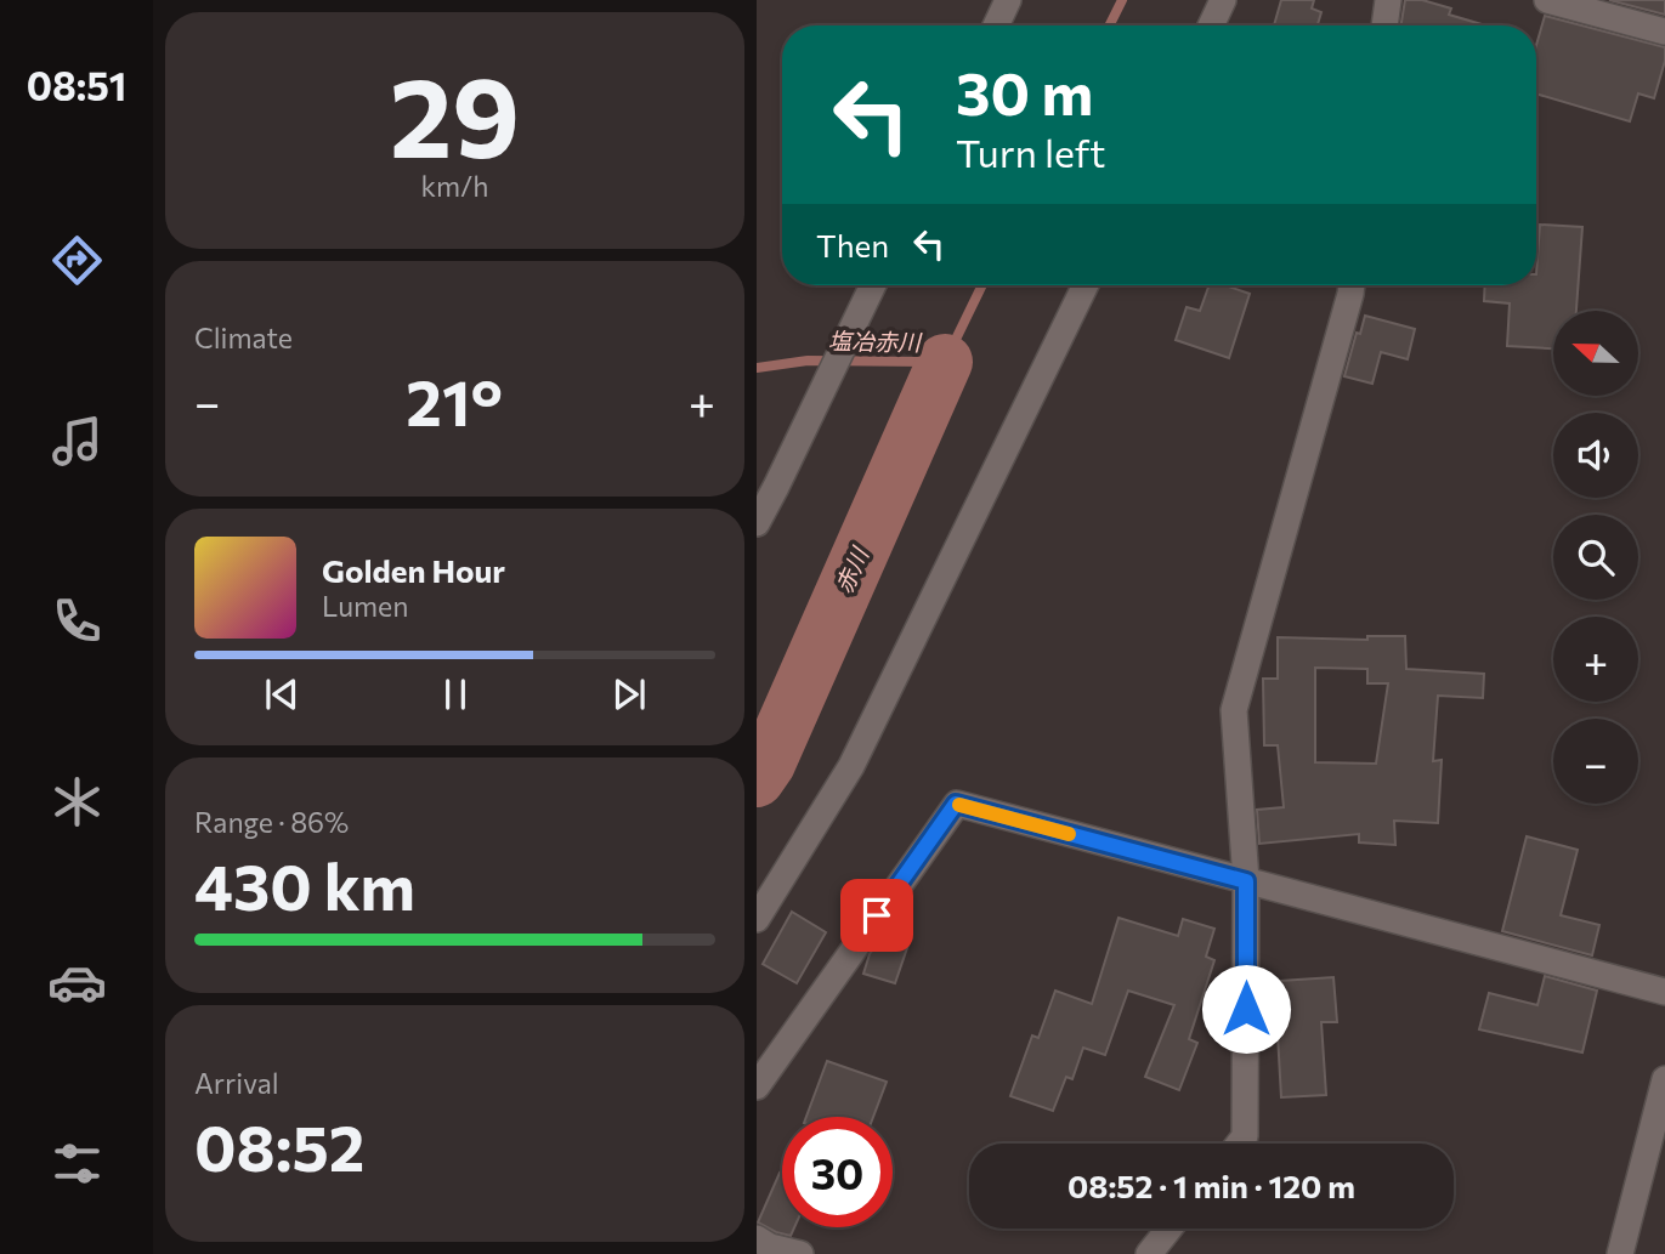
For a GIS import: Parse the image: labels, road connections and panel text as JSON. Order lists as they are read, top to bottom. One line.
{"water":["塩冶赤川","赤川"],"north":"left","page":{"tabs":"08:51","tile":[["29","km/h"],"Climate",["Range · 86%","430 km"],["Arrival","08:52"]],"turn":["30 m","Turn left"],"then":"Then","map_buttons":["+","−"],"heat":["−","21°","+"],"song":["Golden Hour","Lumen"],"limit":"30","trip":"08:52 · 1 min · 120 m"}}
